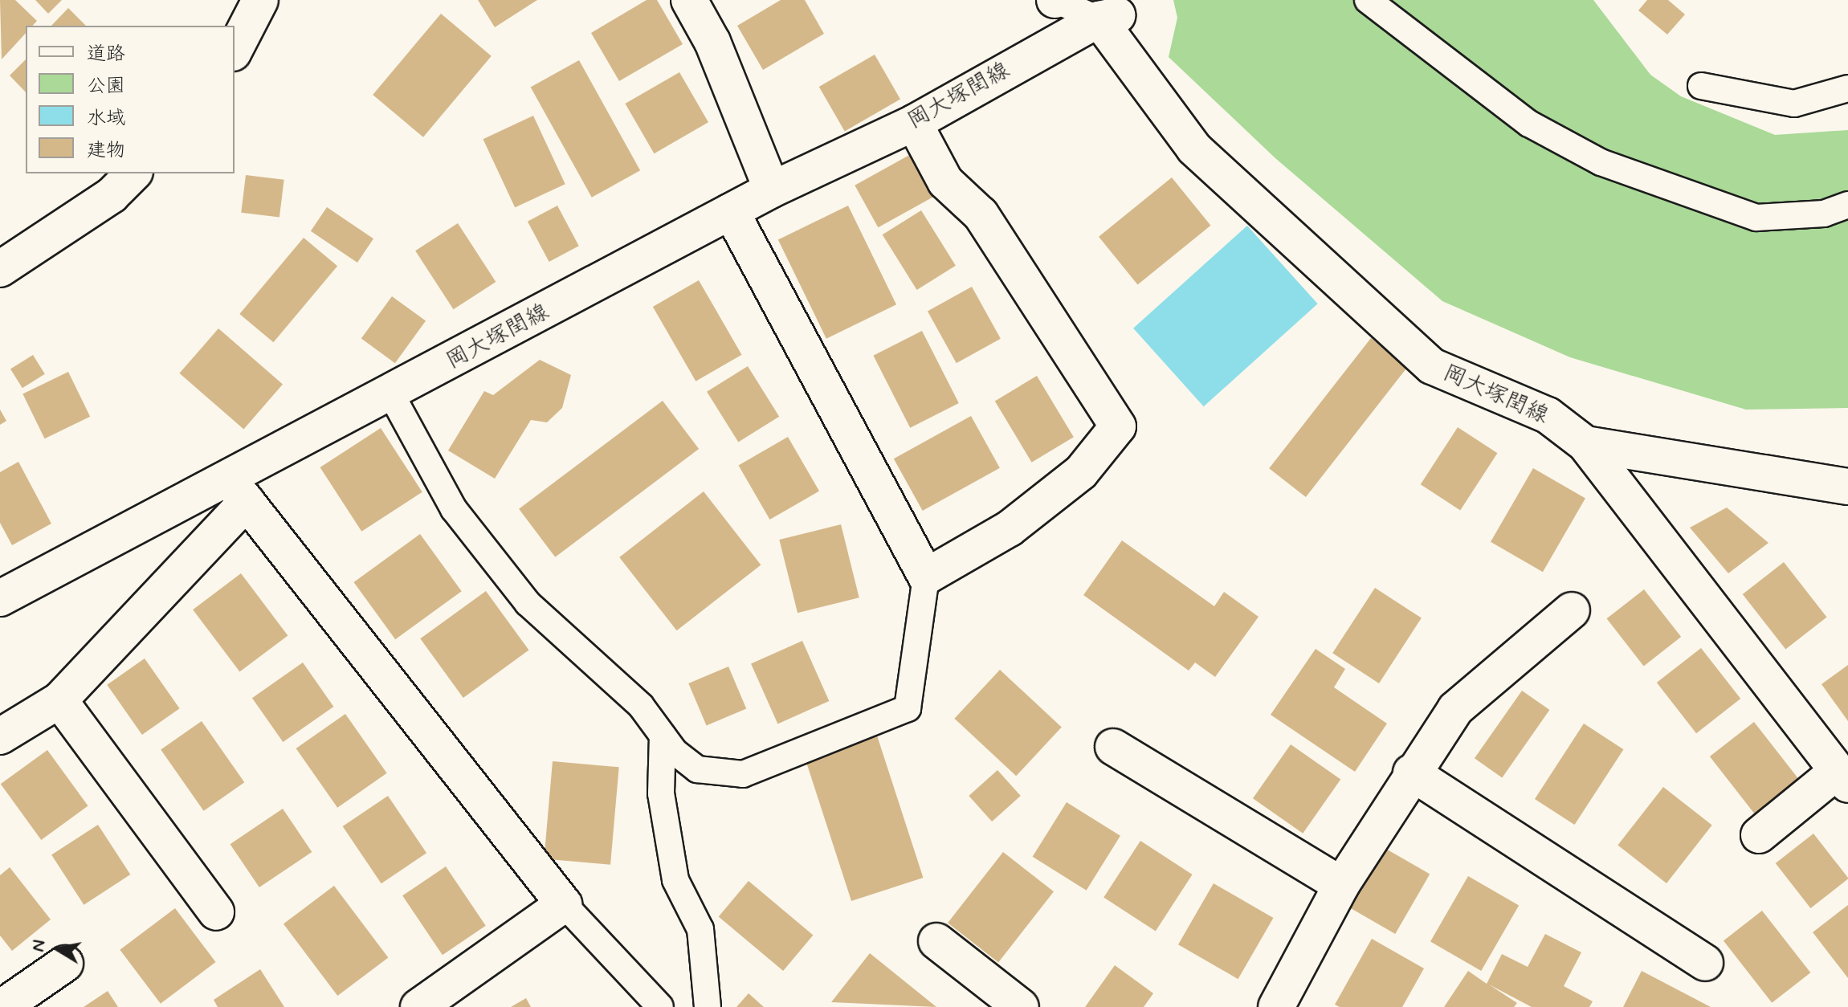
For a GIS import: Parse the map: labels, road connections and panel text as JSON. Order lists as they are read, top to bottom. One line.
{"streets":{"street":["岡大塚閏線"]},"legend":["道路","公園","水域","建物"],"north":"left"}
